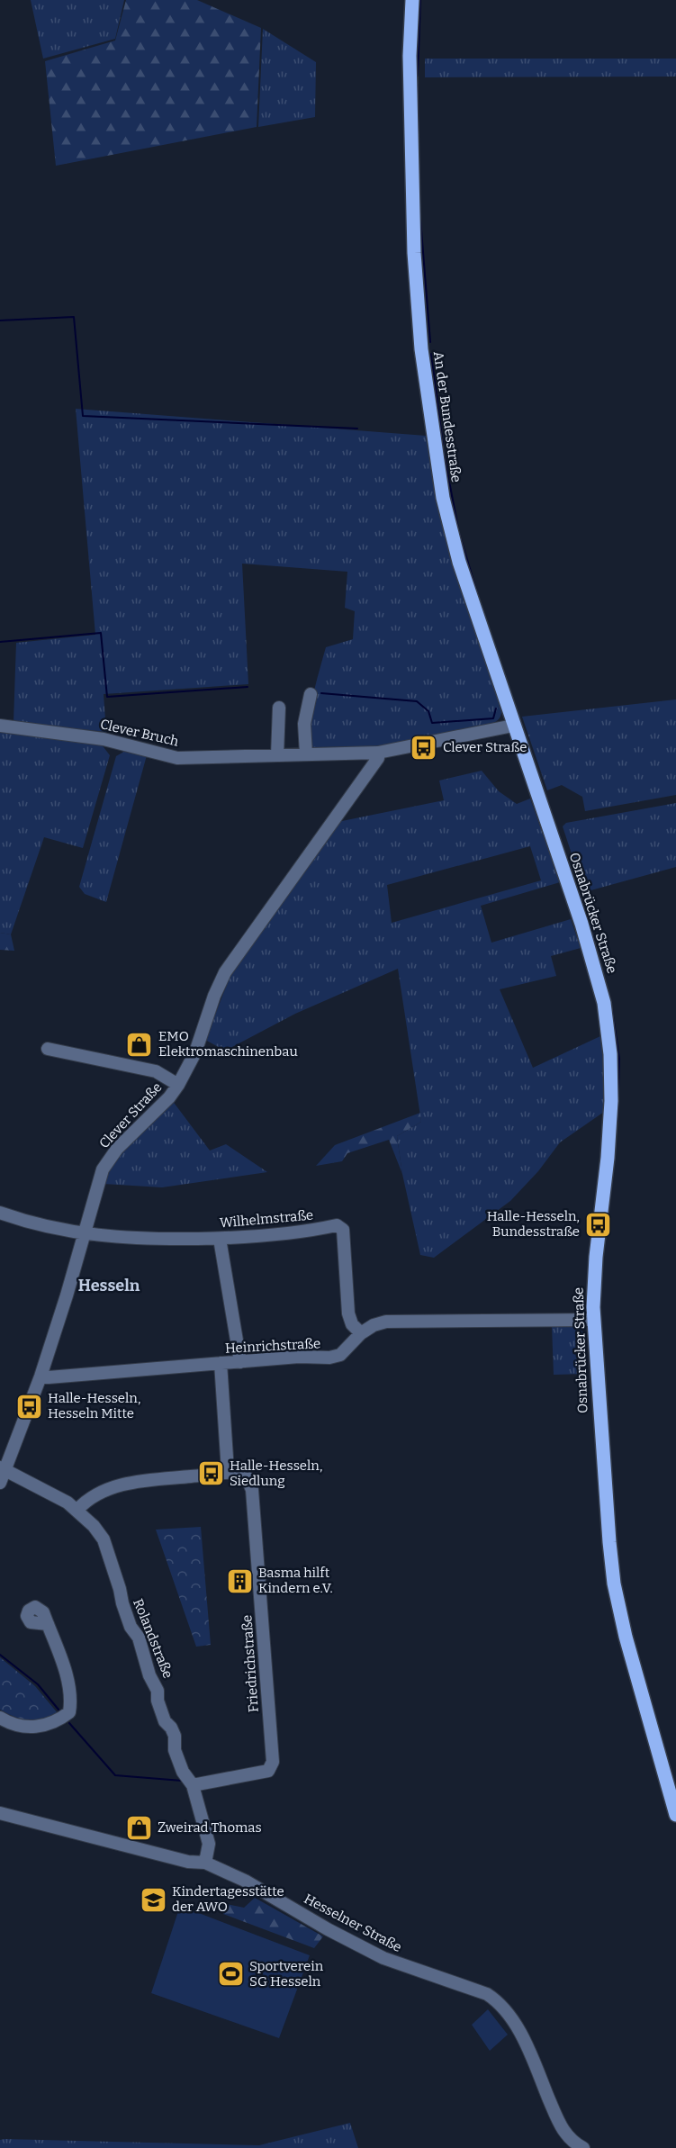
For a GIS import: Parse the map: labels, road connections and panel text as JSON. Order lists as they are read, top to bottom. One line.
{"streets":{"main road":["An der Bundesstraße","Osnabrücker Straße"],"street":["Clever Bruch","Clever Straße","Wilhelmstraße","Heinrichstraße","Rolandstraße","Friedrichstraße","Hesselner Straße"]},"crossings":[["An der Bundesstraße","Osnabrücker Straße"],["Clever Bruch","Clever Straße"],["Osnabrücker Straße","Heinrichstraße"],["Clever Straße","Wilhelmstraße"],["Clever Straße","Heinrichstraße"],["Clever Straße","Rolandstraße"],["Wilhelmstraße","Heinrichstraße"],["Rolandstraße","Friedrichstraße"],["Rolandstraße","Hesselner Straße"]],"districts":["Hesseln"],"places":{"bus stop":["Clever Straße","Halle-Hesseln, Bundesstraße","Halle-Hesseln, Hesseln Mitte","Halle-Hesseln, Siedlung"],"shop":["EMO Elektromaschinenbau","Zweirad Thomas"],"building":["Basma hilft Kindern e.V."],"school or university":["Kindertagesstätte der AWO"],"sports":["Sportverein SG Hesseln"]}}
